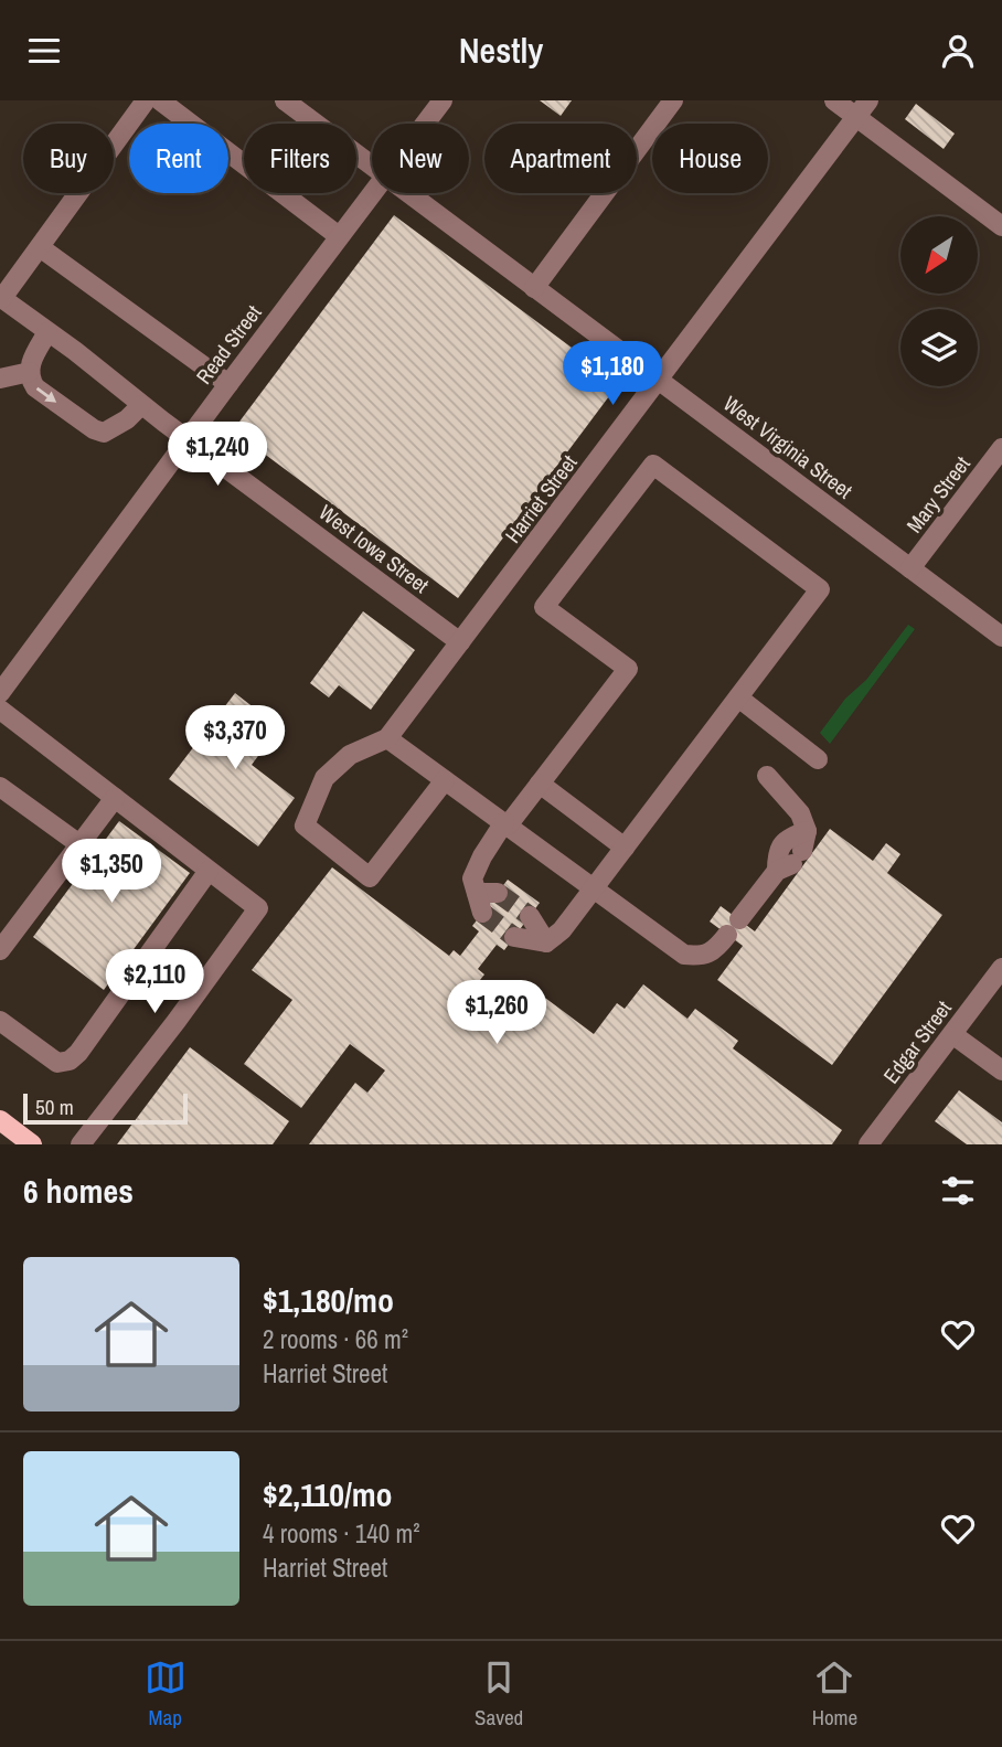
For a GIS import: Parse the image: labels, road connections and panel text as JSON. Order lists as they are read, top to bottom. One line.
{"streets":{"street":["Read Street","West Virginia Street","Mary Street","Harriet Street","West Iowa Street","Edgar Street"]},"crossings":[["Read Street","West Iowa Street"],["West Virginia Street","Mary Street"],["West Virginia Street","Harriet Street"],["Harriet Street","West Iowa Street"]],"scale_bar":"50 m","north":"bottom left","page":{"header":"Nestly","chip":["Buy","Rent","Filters","New","Apartment","House"],"price":["$1,180","$1,240","$3,370","$1,350","$2,110","$1,260"],"scale":"50 m","heading":"6 homes","list":[{"name":"$1,180/mo","note":"2 rooms · 66 m² · Harriet Street"},{"name":"$2,110/mo","note":"4 rooms · 140 m² · Harriet Street"}],"tabs":["Map","Saved","Home"]}}
